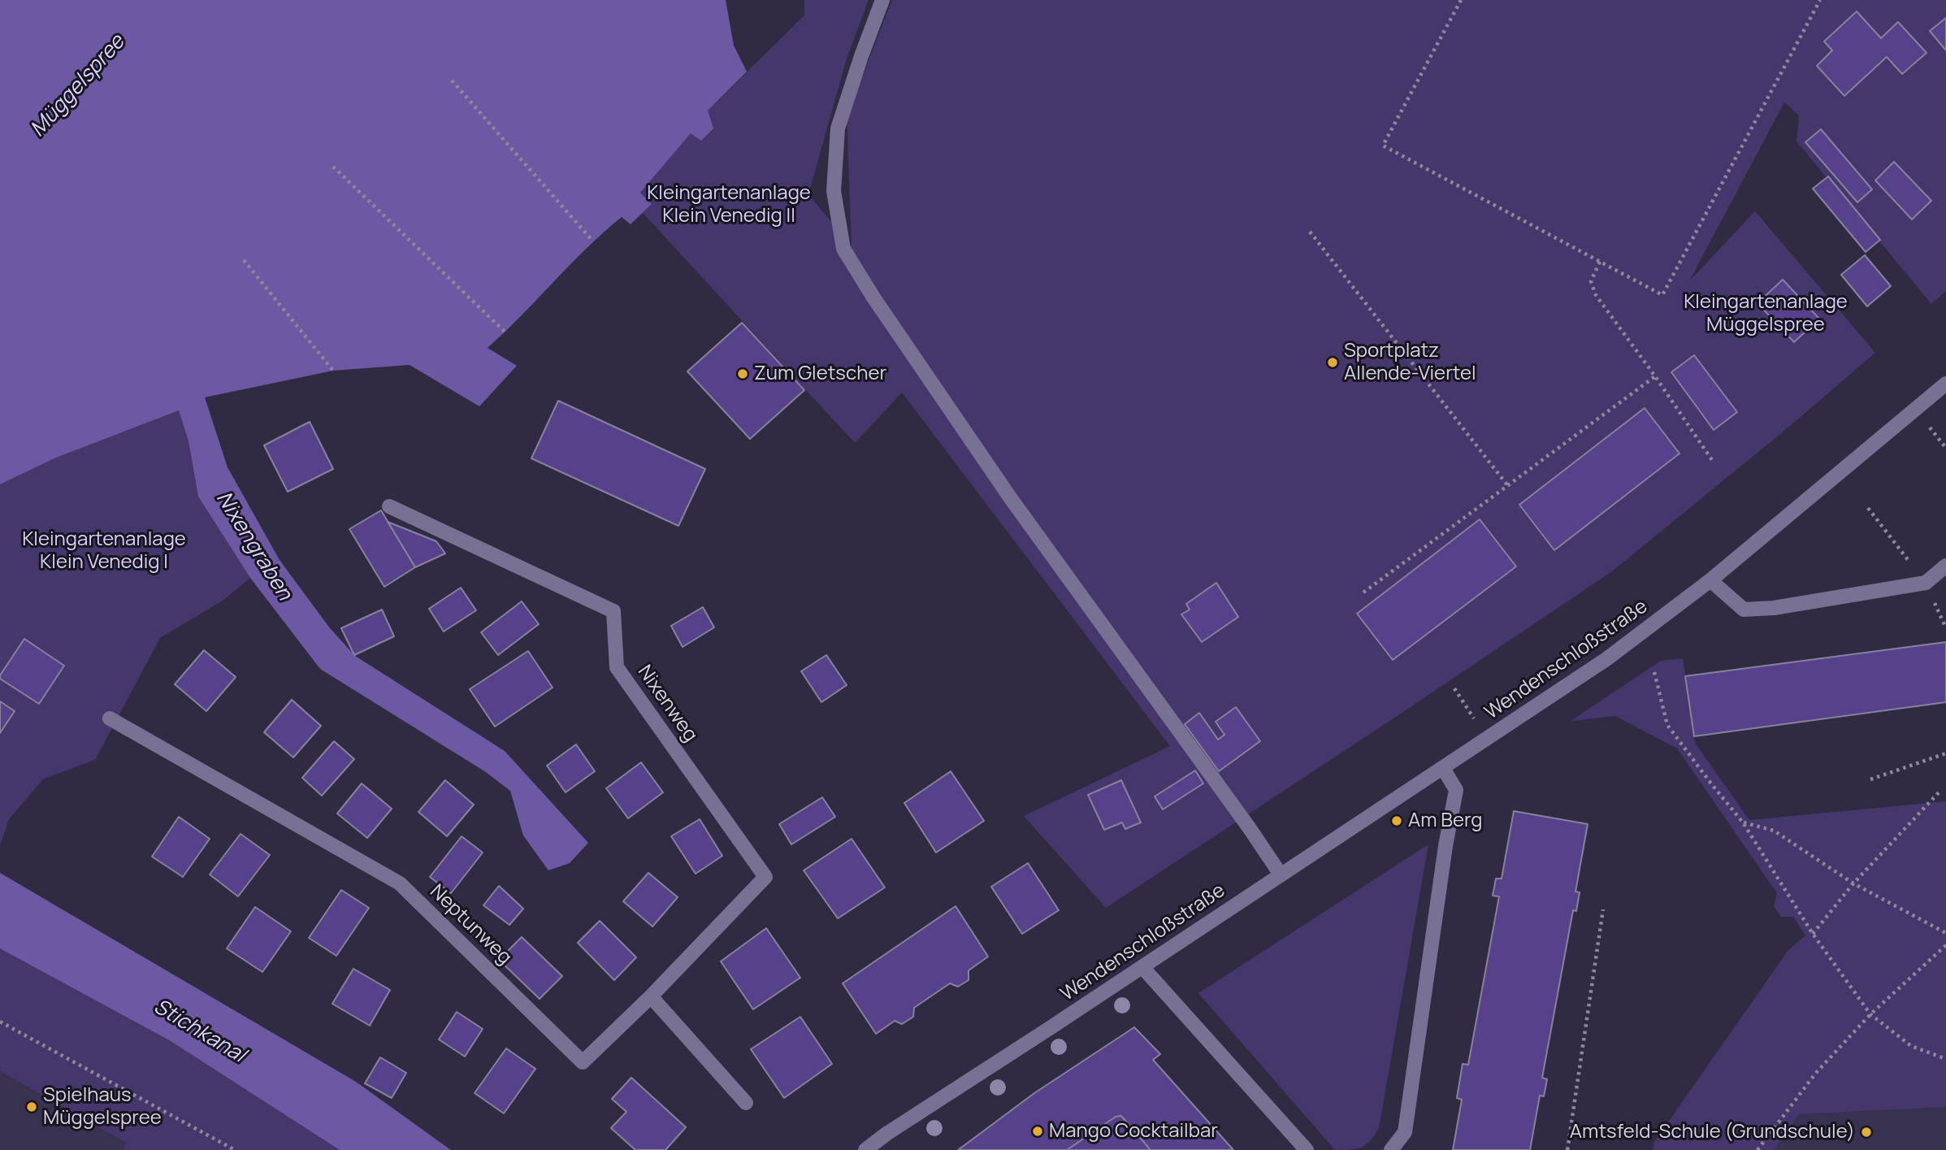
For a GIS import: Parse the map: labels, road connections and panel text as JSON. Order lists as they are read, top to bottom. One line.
{"streets":{"street":["Wendenschloßstraße","Nixenweg","Neptunweg"]},"crossings":[["Nixenweg","Neptunweg"]],"water":["Müggelspree","Nixengraben","Stichkanal"],"parks":["Kleingartenanlage Klein Venedig II","Kleingartenanlage Müggelspree","Kleingartenanlage Klein Venedig I"],"places":["Sportplatz Allende-Viertel","Zum Gletscher","Am Berg","Spielhaus Müggelspree","Mango Cocktailbar","Amtsfeld-Schule (Grundschule)"]}
